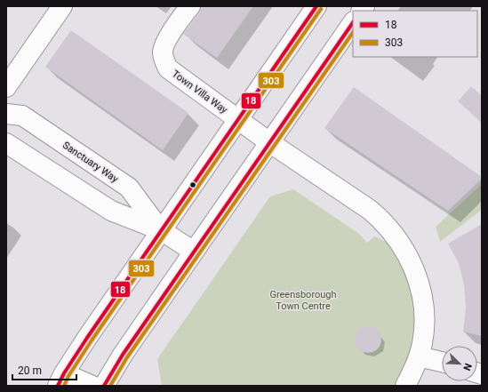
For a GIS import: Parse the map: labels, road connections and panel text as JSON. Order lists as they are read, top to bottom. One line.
{"streets":{"street":["Town Villa Way","Sanctuary Way"]},"parks":["Greensborough Town Centre"],"lines":["transit line 18","transit line 303"],"legend":["18","303"],"scale_bar":"20 m","north":"bottom right"}
